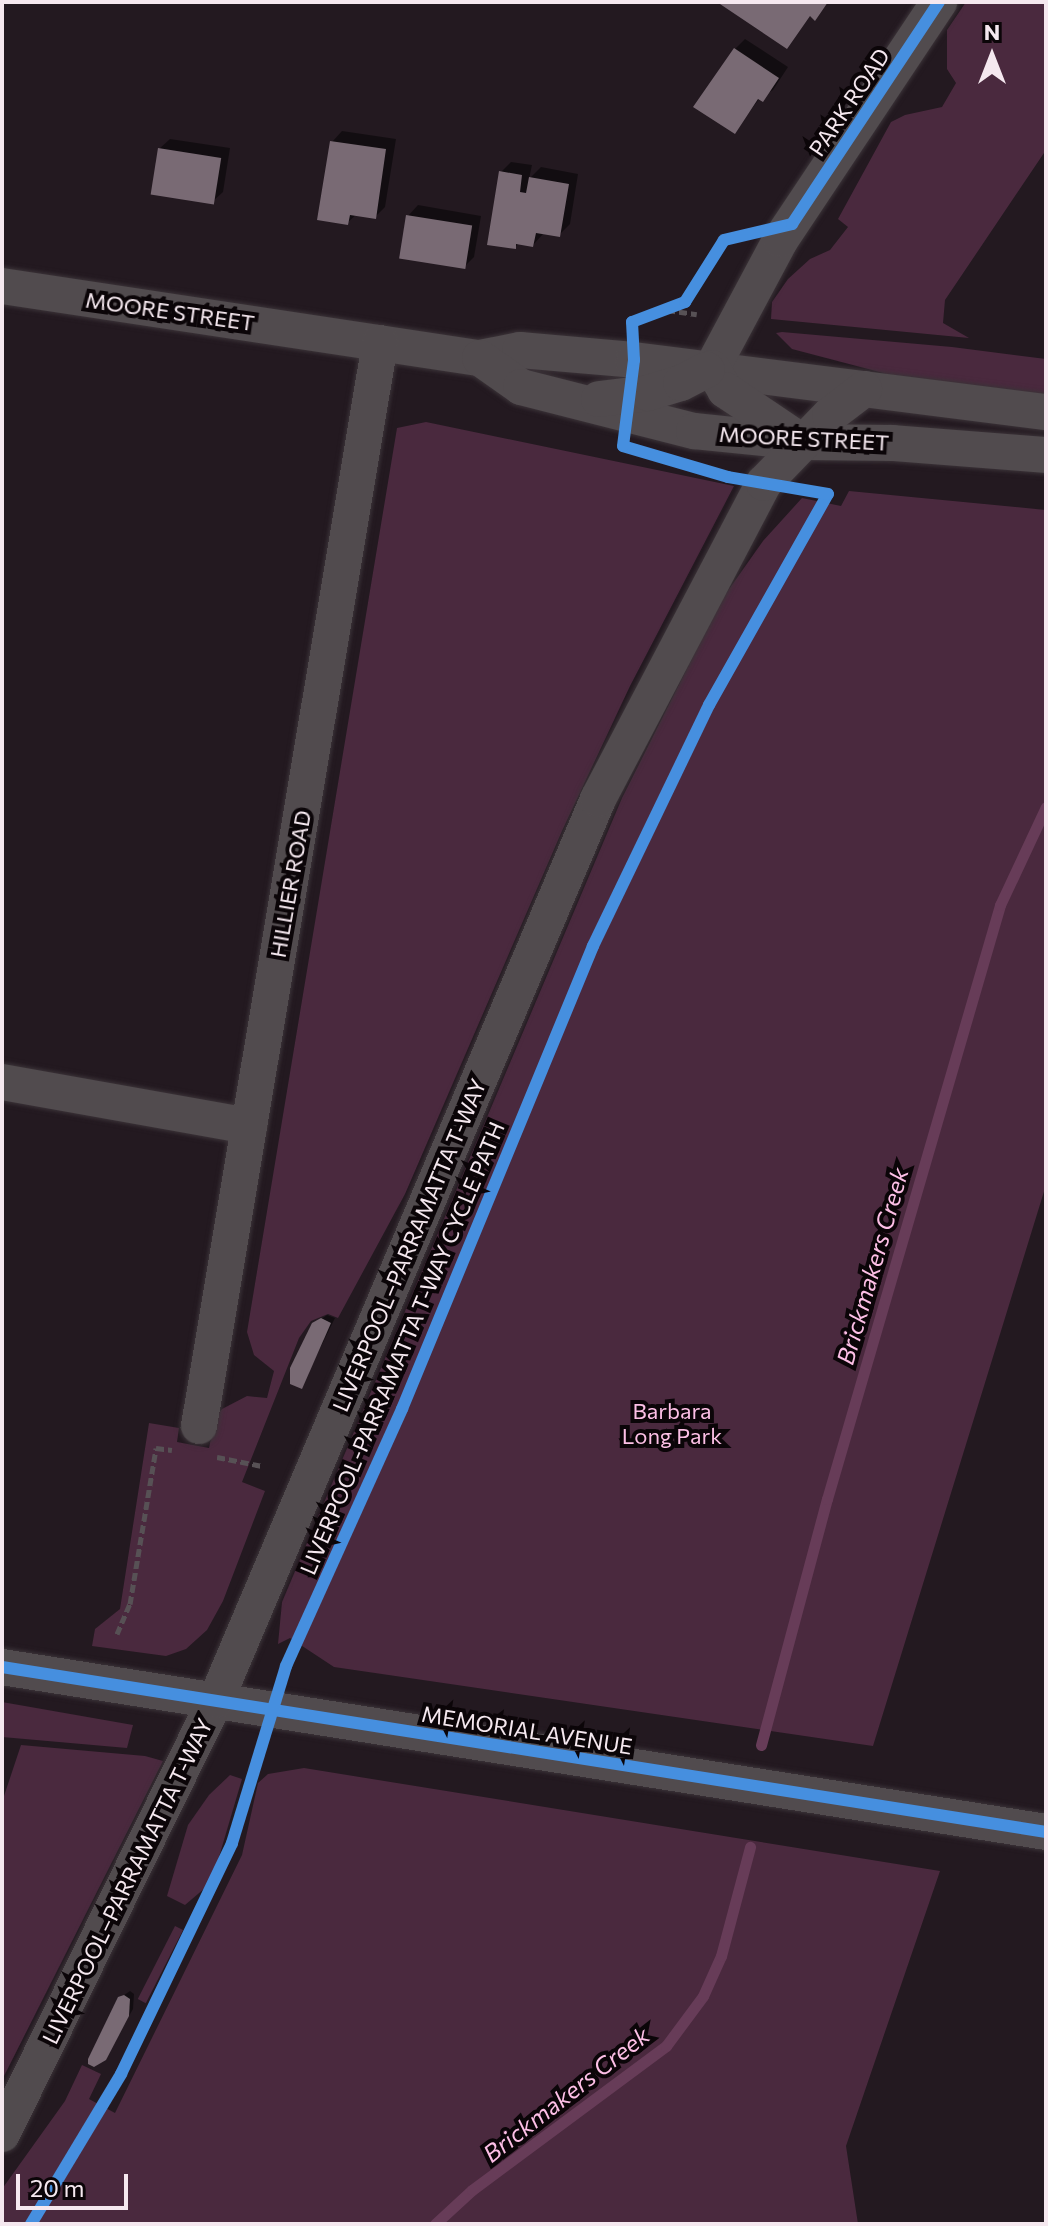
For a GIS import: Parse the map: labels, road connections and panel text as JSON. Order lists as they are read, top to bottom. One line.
{"streets":{"street":["PARK ROAD","MOORE STREET","HILLIER ROAD","LIVERPOOL–PARRAMATTA T-WAY","MEMORIAL AVENUE"],"cycle path":["LIVERPOOL-PARRAMATTA T-WAY CYCLE PATH"]},"crossings":[["PARK ROAD","MOORE STREET"],["MOORE STREET","HILLIER ROAD"],["MOORE STREET","LIVERPOOL–PARRAMATTA T-WAY"],["LIVERPOOL–PARRAMATTA T-WAY","MEMORIAL AVENUE"]],"water":["Brickmakers Creek"],"parks":["Barbara Long Park"],"scale_bar":"20 m","north":"top"}
